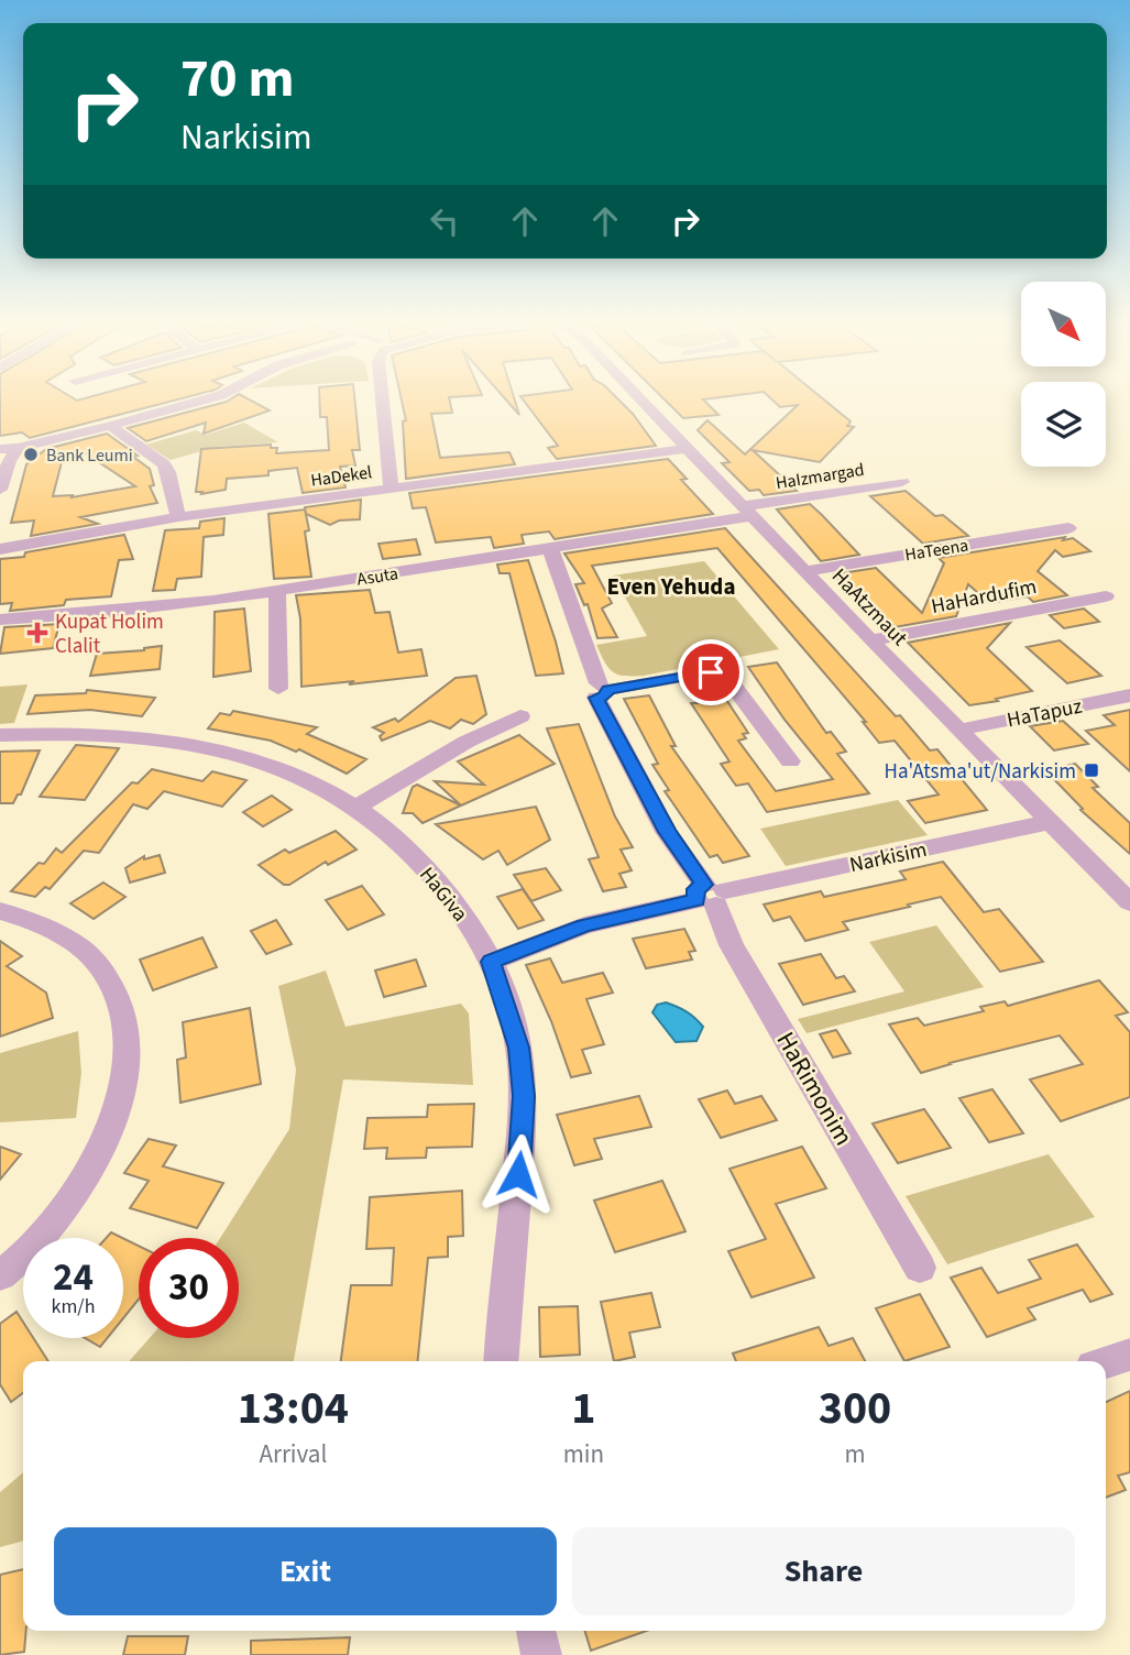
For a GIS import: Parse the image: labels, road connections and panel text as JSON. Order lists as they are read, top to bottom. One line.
{"streets":{"street":["HaDekel","HaIzmargad","HaTeena","Asuta","HaHardufim","HaAtzmaut","HaTapuz","Narkisim","HaGiva","HaRimonim"]},"crossings":[["HaDekel","HaAtzmaut"],["HaIzmargad","Asuta"],["HaIzmargad","HaAtzmaut"],["HaTeena","HaAtzmaut"],["Asuta","HaAtzmaut"],["Asuta","HaRimonim"],["HaHardufim","HaAtzmaut"],["HaAtzmaut","HaTapuz"],["HaAtzmaut","Narkisim"],["Narkisim","HaGiva"],["Narkisim","HaRimonim"]],"districts":["Even Yehuda"],"places":{"other":["Bank Leumi"],"health":["Kupat Holim Clalit"],"transit":["Ha'Atsma'ut/Narkisim"]},"north":"bottom right","page":{"turn":["70 m","Narkisim"],"speed":"24 km/h","limit":"30","eta":["13:04","Arrival","1","min","300","m"],"buttons":["Exit","Share"]}}
